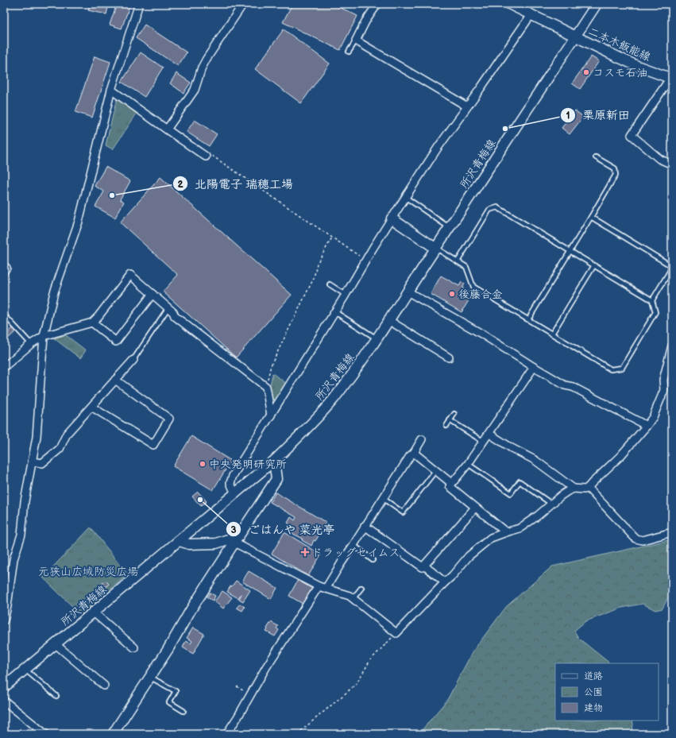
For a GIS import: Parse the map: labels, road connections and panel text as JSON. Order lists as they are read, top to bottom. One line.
{"streets":{"main road":["二本木飯能線","所沢青梅線"]},"crossings":[["二本木飯能線","所沢青梅線"]],"parks":["元狭山広域防災広場"],"places":{"other":["コスモ石油","栗原新田","北陽電子 瑞穂工場","後藤合金","中央発明研究所","ごはんや 菜光亭"],"health":["ドラッグセイムス"]},"legend":["道路","公園","建物"]}
